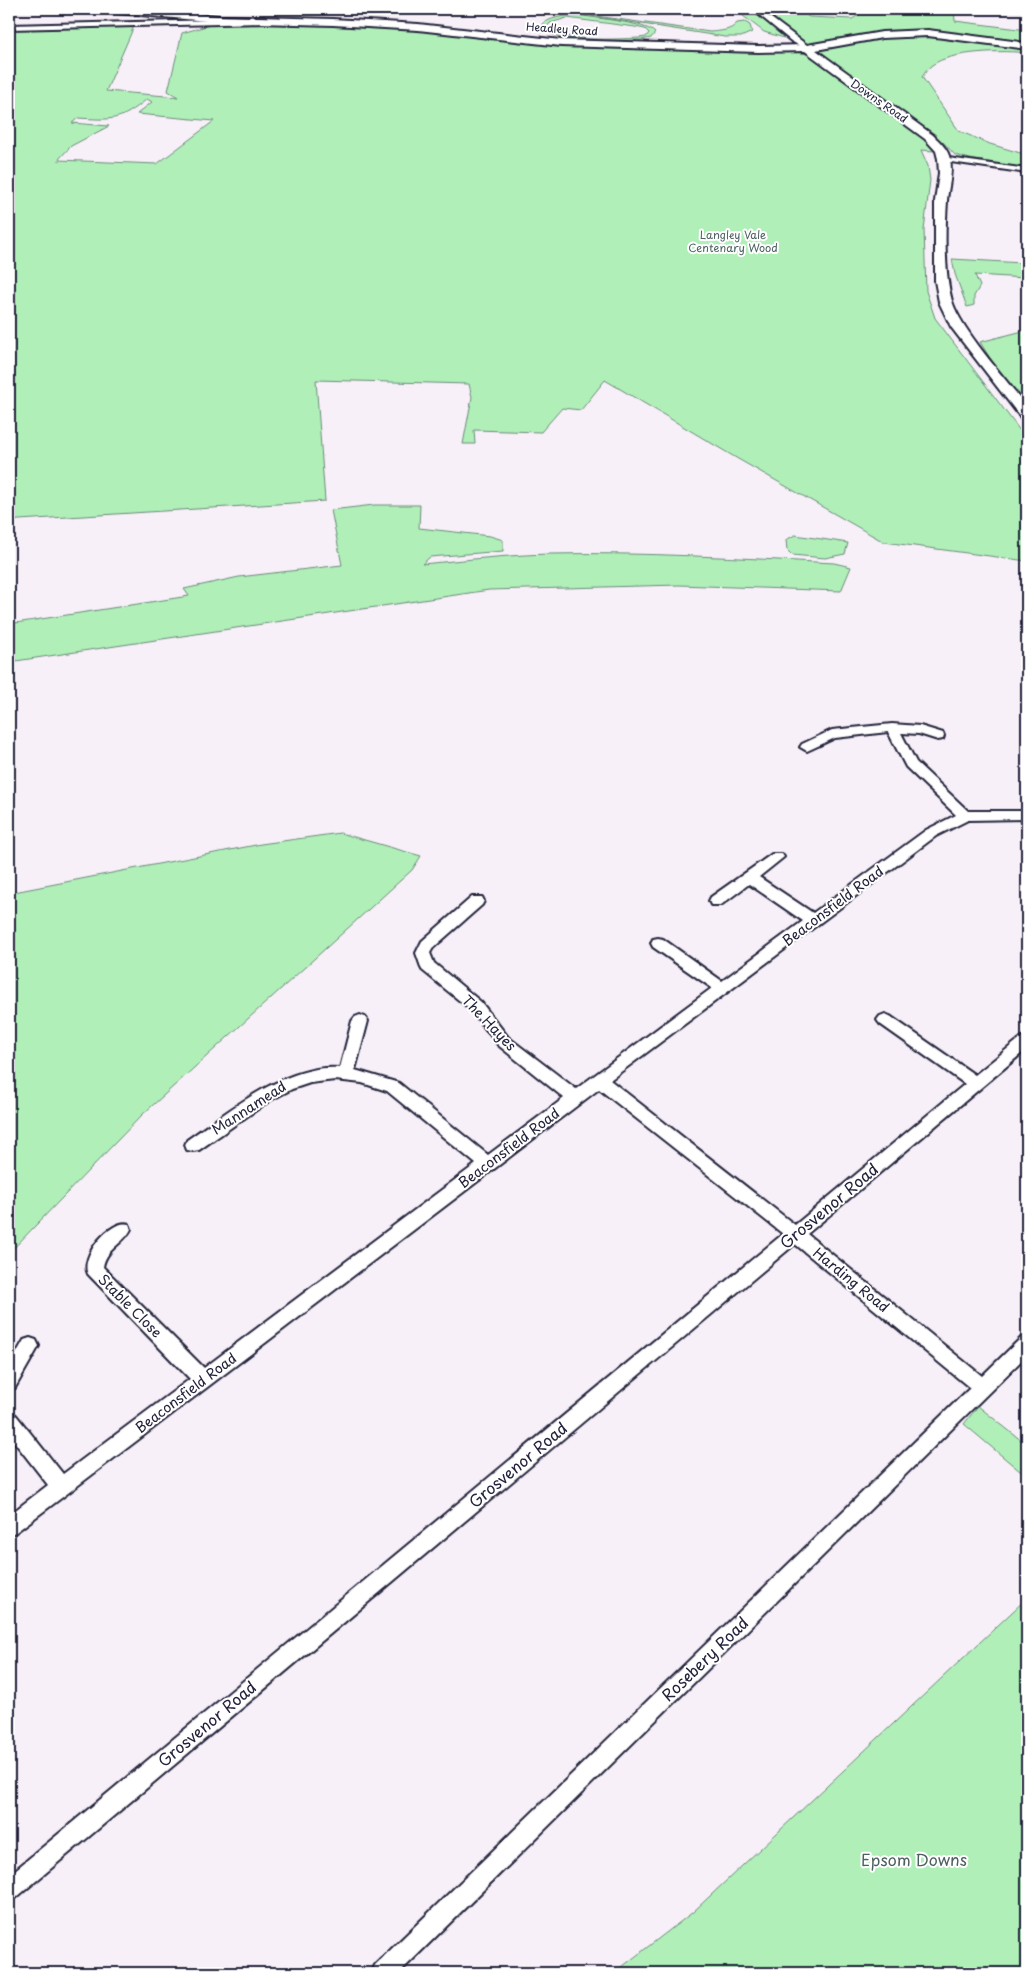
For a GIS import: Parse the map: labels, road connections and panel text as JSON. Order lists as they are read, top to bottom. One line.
{"streets":{"street":["Headley Road","Downs Road","Beaconsfield Road","The Hayes","Mannamead","Grosvenor Road","Harding Road","Stable Close","Rosebery Road"]},"crossings":[["Headley Road","Downs Road"],["Beaconsfield Road","The Hayes"],["Beaconsfield Road","Mannamead"],["Beaconsfield Road","Harding Road"],["Beaconsfield Road","Stable Close"],["Grosvenor Road","Harding Road"],["Harding Road","Rosebery Road"]],"parks":["Langley Vale Centenary Wood","Epsom Downs"]}
